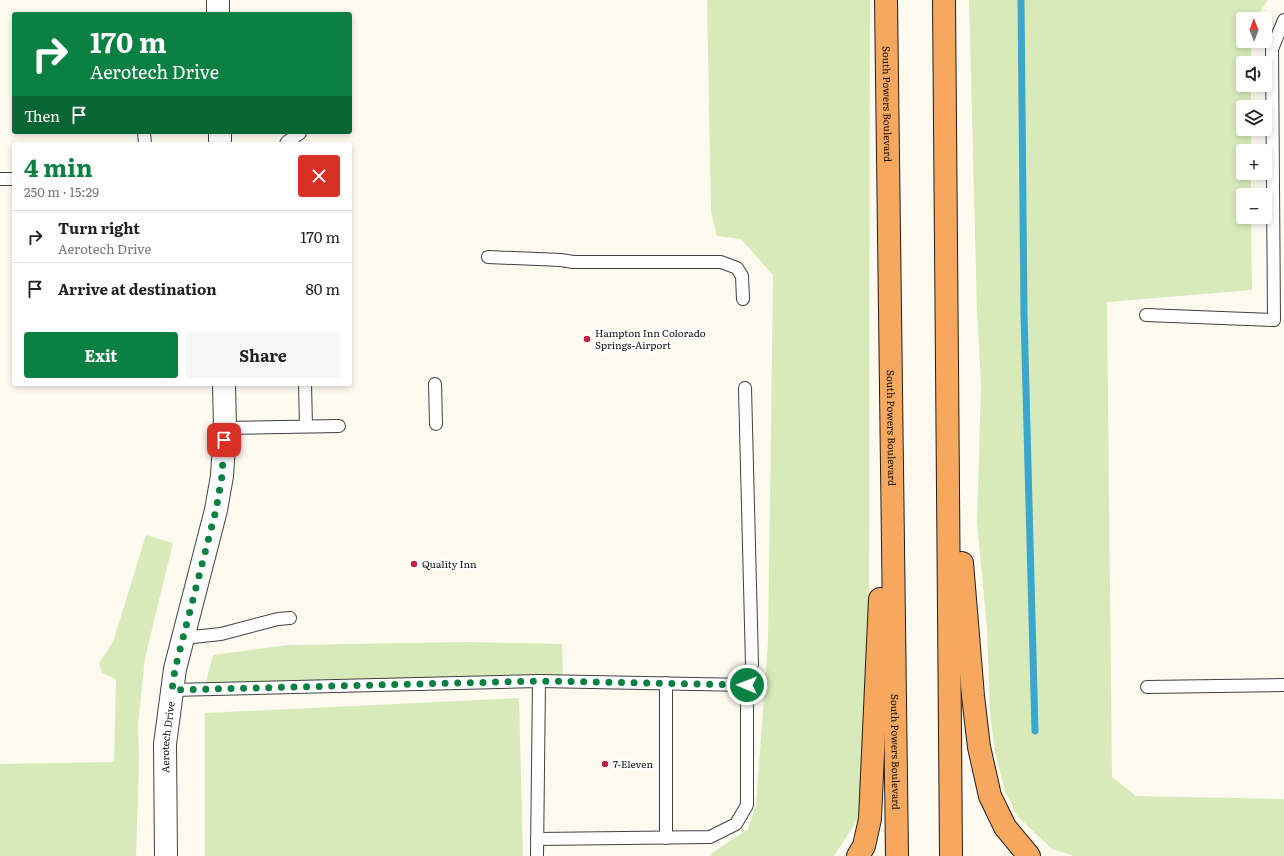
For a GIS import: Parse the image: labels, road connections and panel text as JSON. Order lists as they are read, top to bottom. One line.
{"streets":{"highway":["South Powers Boulevard"],"street":["Aerotech Drive"]},"places":["Hampton Inn Colorado Springs-Airport","Quality Inn","7-Eleven"],"north":"top","page":{"map_buttons":["+","−"],"turn":["170 m","Aerotech Drive"],"then":"Then","heading":["4 min","250 m · 15:29"],"list":[{"name":"Turn right","note":"Aerotech Drive","value":"170 m"},{"name":"Arrive at destination","value":"80 m"}],"buttons":["Exit","Share"]}}
